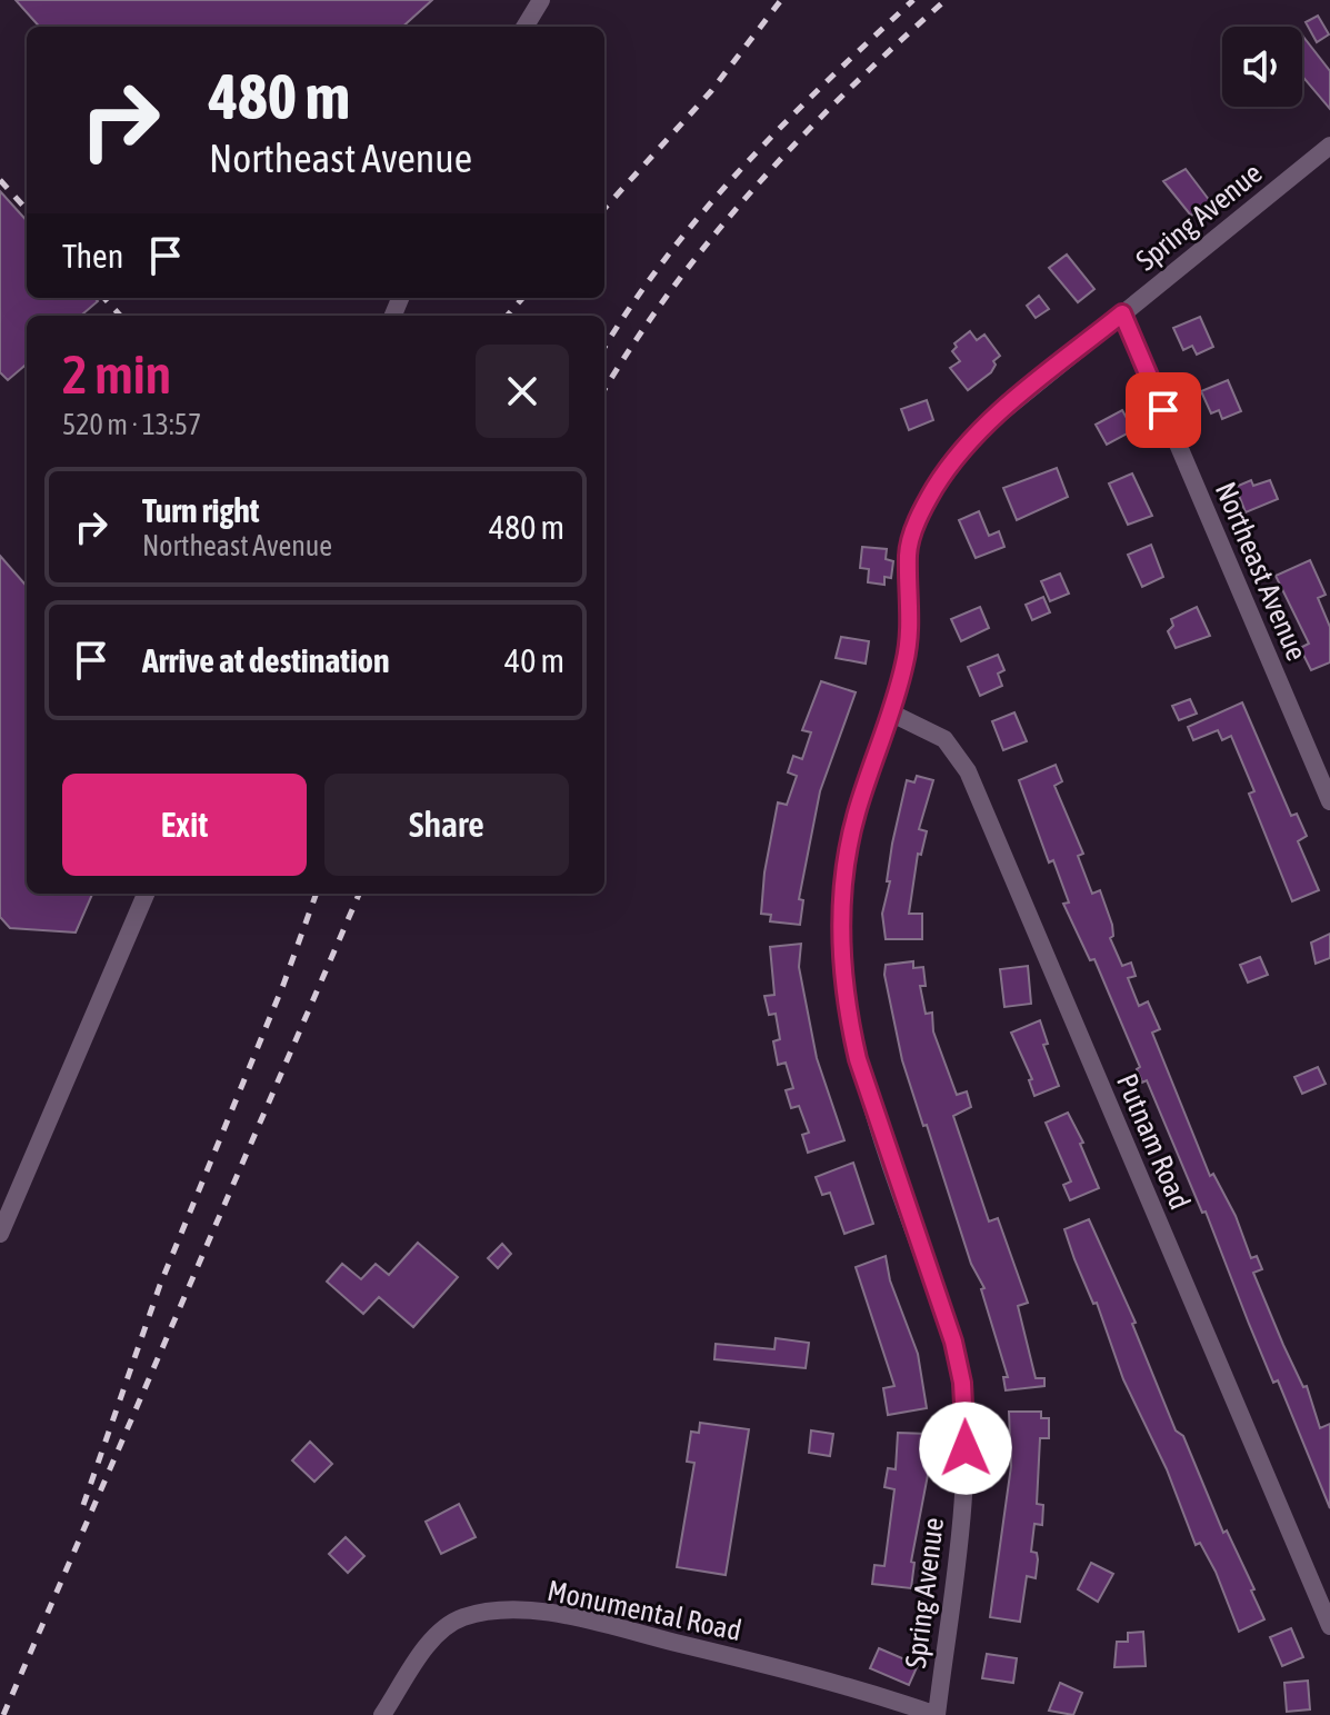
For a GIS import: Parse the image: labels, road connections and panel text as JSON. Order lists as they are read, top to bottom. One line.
{"streets":{"street":["Spring Avenue","Northeast Avenue","Putnam Road","Monumental Road"]},"crossings":[["Spring Avenue","Northeast Avenue"],["Spring Avenue","Putnam Road"],["Spring Avenue","Monumental Road"]],"page":{"turn":["480 m","Northeast Avenue"],"then":"Then","heading":["2 min","520 m · 13:57"],"list":[{"name":"Turn right","note":"Northeast Avenue","value":"480 m"},{"name":"Arrive at destination","value":"40 m"}],"buttons":["Exit","Share"]}}
